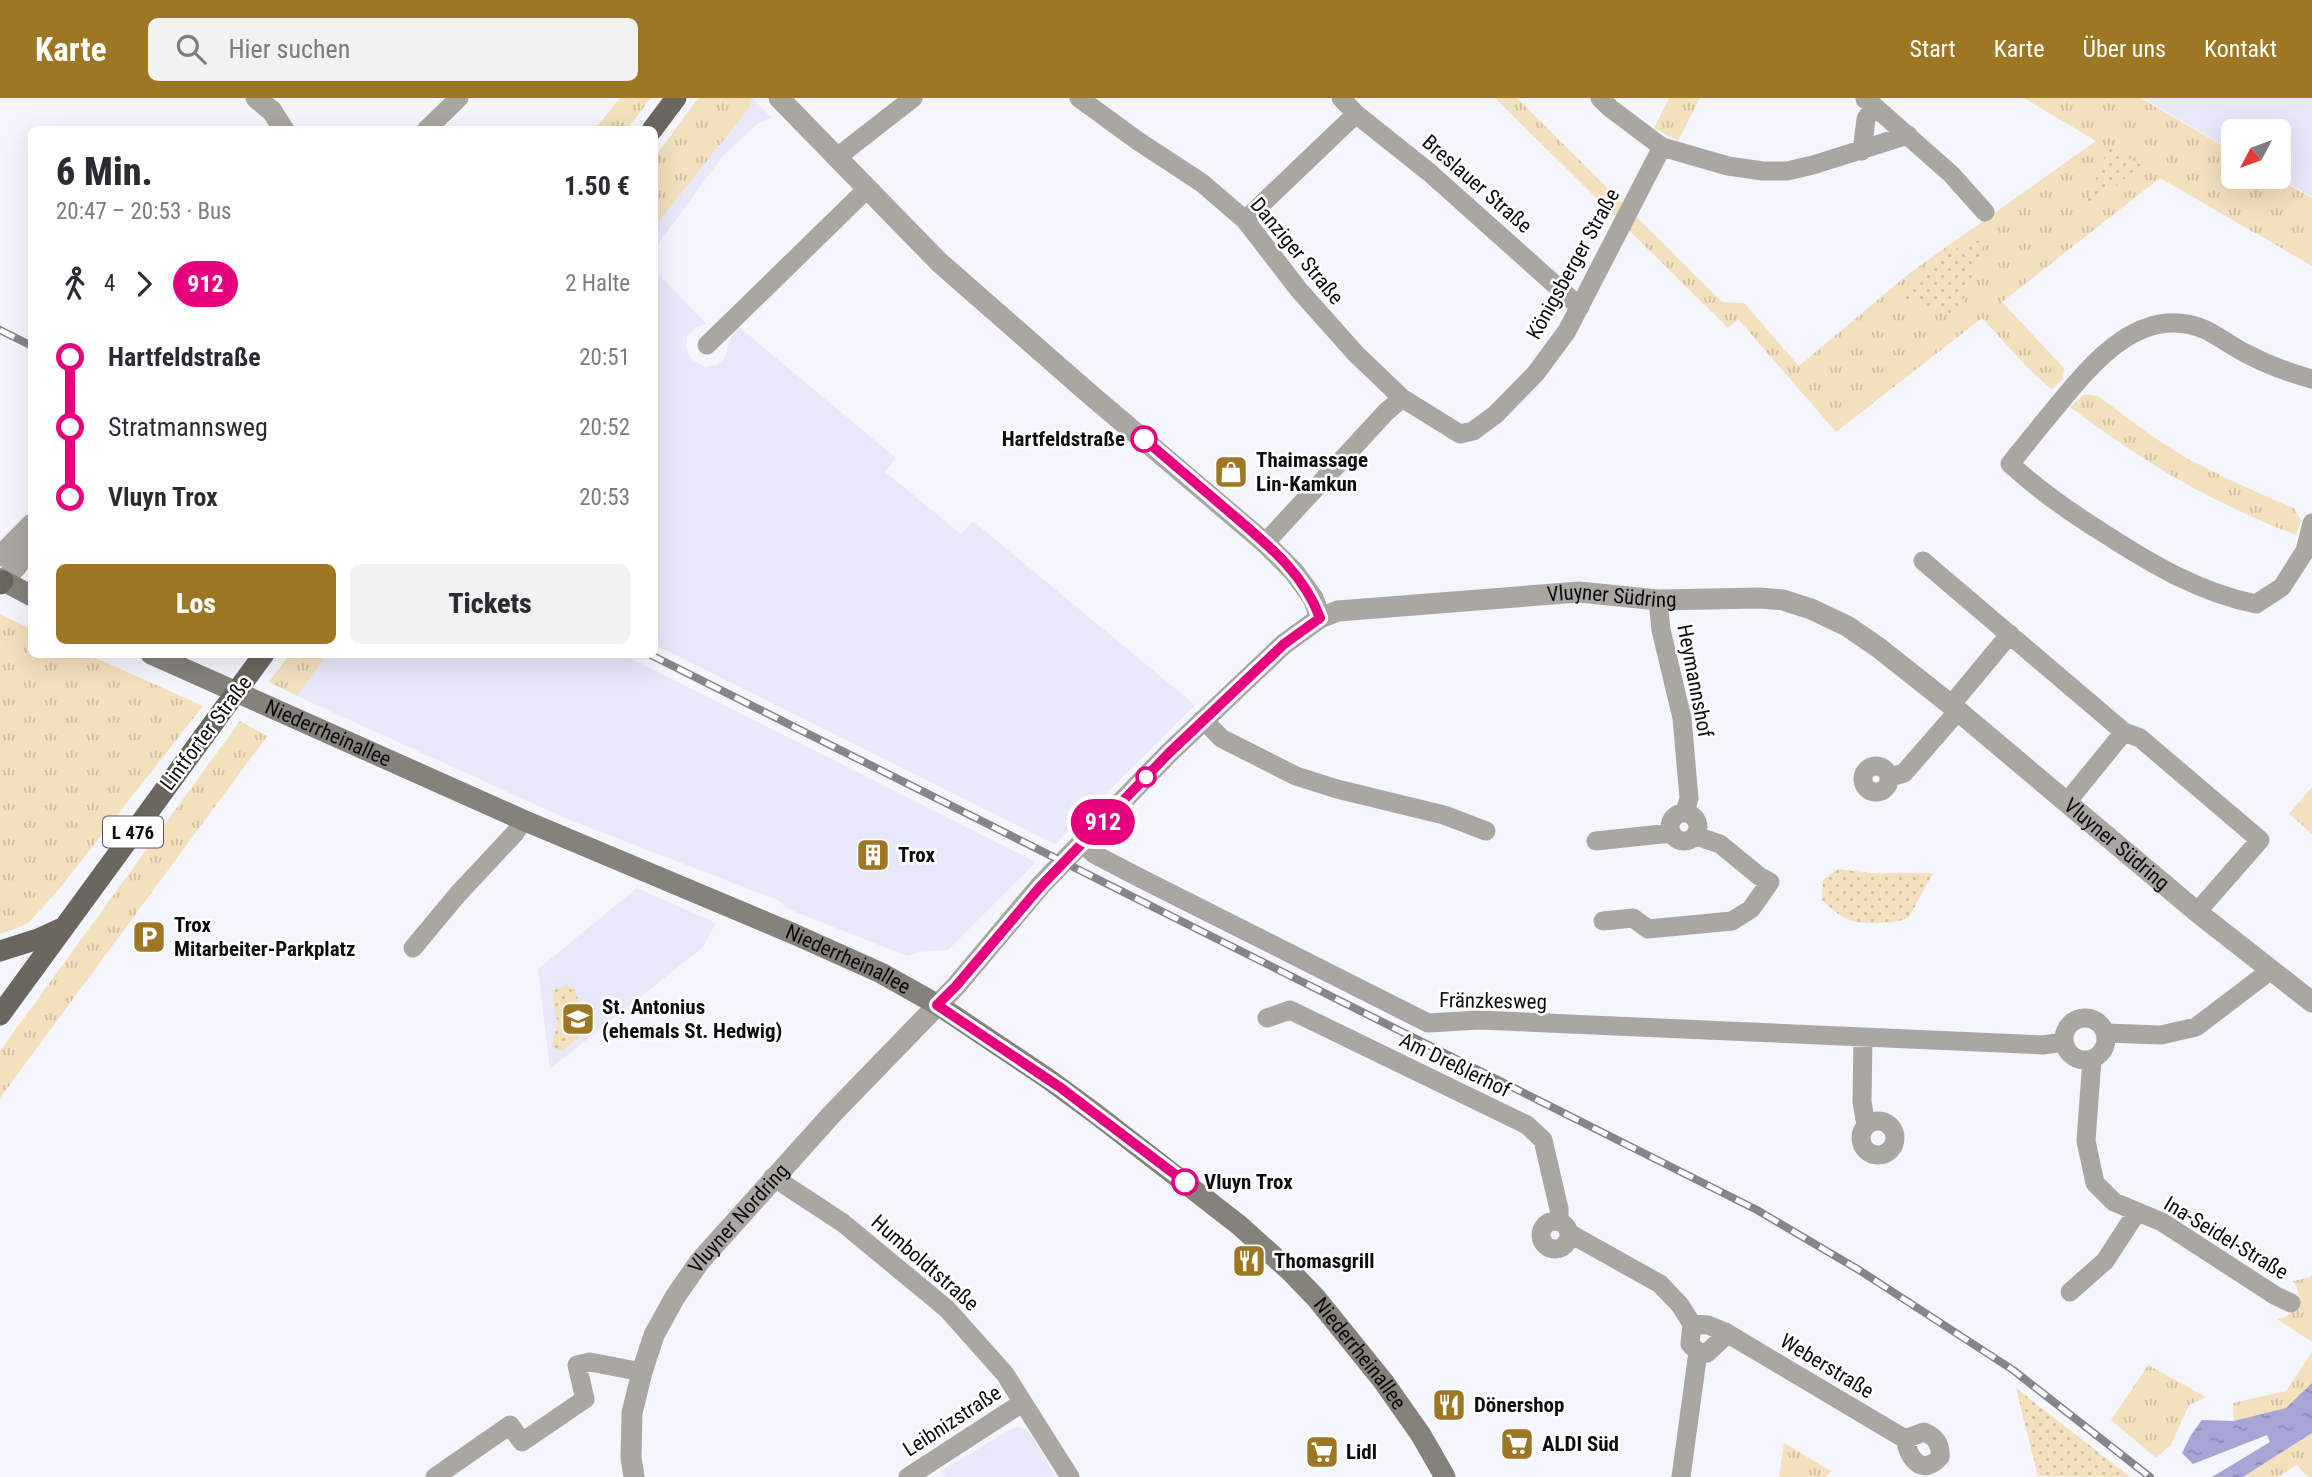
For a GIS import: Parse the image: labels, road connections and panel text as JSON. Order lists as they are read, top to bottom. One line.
{"streets":{"main road":["Lintforter Straße","Niederrheinallee","L 476"],"street":["Breslauer Straße","Danziger Straße","Königsberger Straße","Vluyner Südring","Heymannshof","Fränzkesweg","Am Dreßlerhof","Vluyner Nordring","Ina-Seidel-Straße","Humboldtstraße","Weberstraße","Leibnizstraße"]},"crossings":[["Breslauer Straße","Königsberger Straße"],["Danziger Straße","Königsberger Straße"],["Vluyner Südring","Heymannshof"],["Vluyner Südring","Niederrheinallee"],["Vluyner Südring","Fränzkesweg"],["Vluyner Südring","Vluyner Nordring"],["Niederrheinallee","Vluyner Nordring"],["Fränzkesweg","Ina-Seidel-Straße"],["Am Dreßlerhof","Weberstraße"],["Vluyner Nordring","Humboldtstraße"],["Humboldtstraße","Leibnizstraße"]],"places":{"other":["Hartfeldstraße","Vluyn Trox"],"shop":["Thaimassage Lin-Kamkun"],"building":["Trox"],"parking":["Trox Mitarbeiter-Parkplatz"],"school or university":["St. Antonius (ehemals St. Hedwig)"],"restaurant":["Thomasgrill","Dönershop"],"supermarket":["ALDI Süd","Lidl"]},"lines":["bus line 912"],"north":"bottom left","page":{"header":"Karte","search":"Hier suchen","nav":["Start","Karte","Über uns","Kontakt"],"on_map":"912","heading":["6 Min.","20:47 – 20:53 · Bus","1.50 €"],"legs":["4","912","2 Halte"],"list":[{"name":"Hartfeldstraße","value":"20:51"},{"name":"Stratmannsweg","value":"20:52"},{"name":"Vluyn Trox","value":"20:53"}],"buttons":["Los","Tickets"]}}
